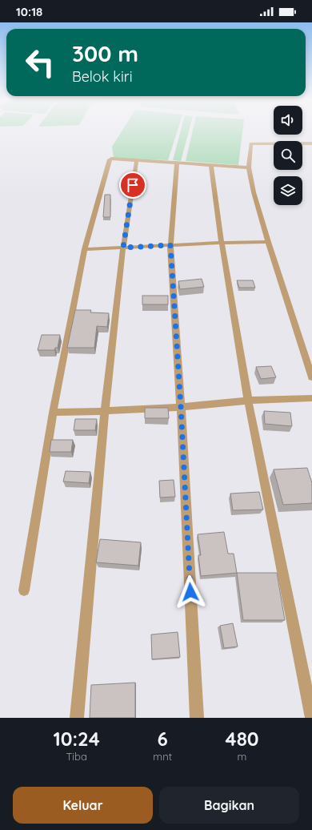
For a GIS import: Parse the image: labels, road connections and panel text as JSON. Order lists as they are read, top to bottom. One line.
{"page":{"status":"10:18","turn":["300 m","Belok kiri"],"eta":["10:24","Tiba","6","mnt","480","m"],"buttons":["Keluar","Bagikan"]}}
